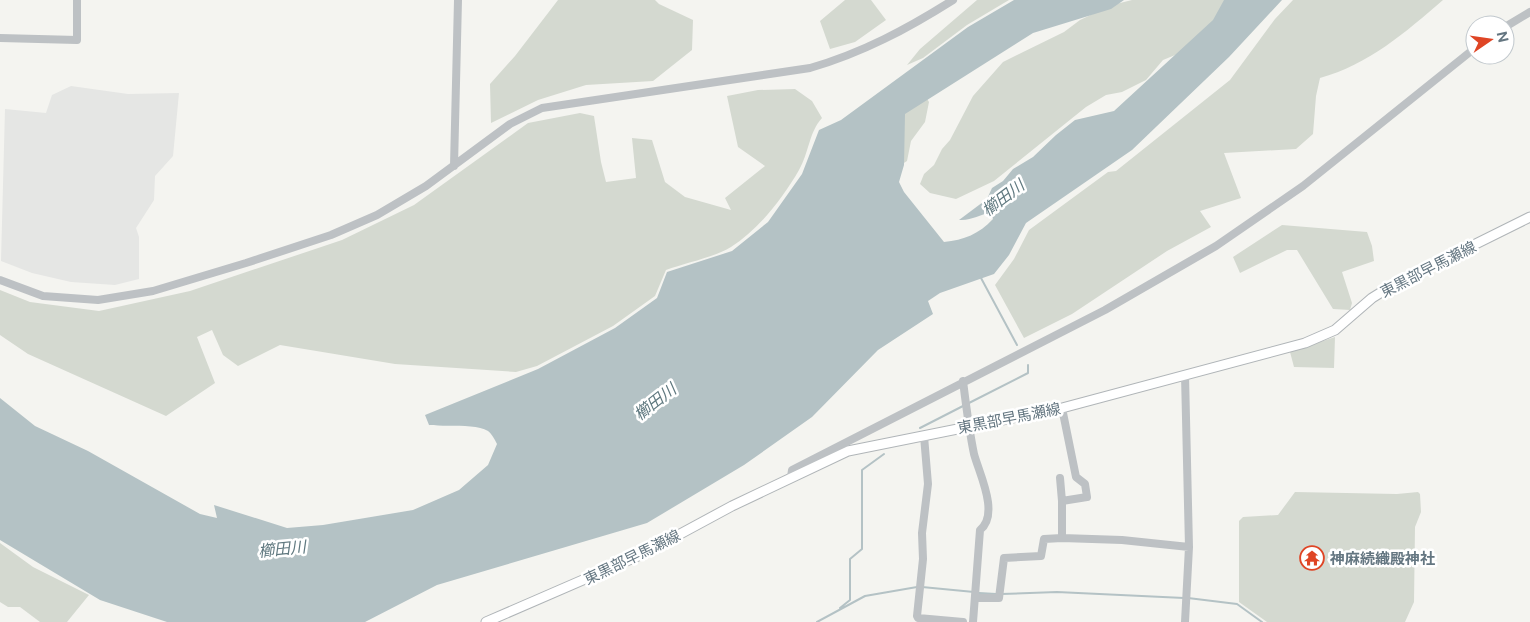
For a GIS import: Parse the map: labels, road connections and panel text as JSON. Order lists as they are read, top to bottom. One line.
{"streets":{"main road":["東黒部早馬瀬線"]},"water":["櫛田川"],"places":{"temple":["神麻続織殿神社"]},"north":"right"}
